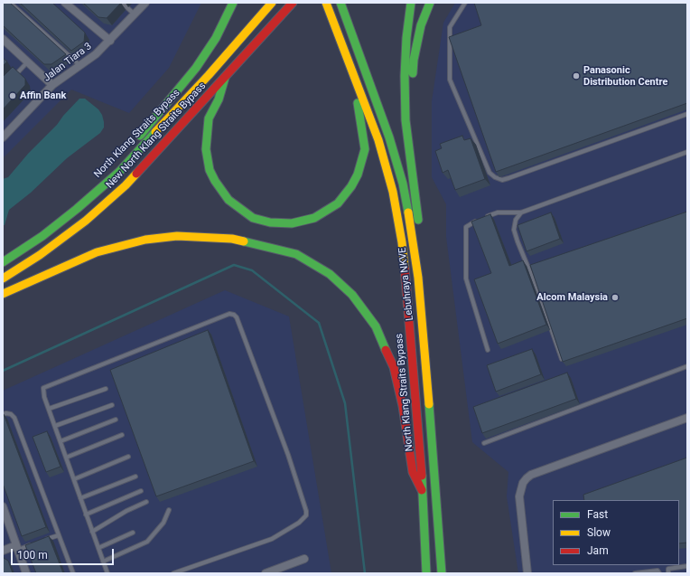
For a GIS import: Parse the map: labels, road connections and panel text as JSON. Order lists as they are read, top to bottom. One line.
{"streets":{"highway":["North Klang Straits Bypass","New North Klang Straits Bypass","Lebuhraya NKVE"],"street":["Jalan Tiara 3"]},"places":["Panasonic Distribution Centre","Affin Bank","Alcom Malaysia"],"legend":["Fast","Slow","Jam"],"scale_bar":"100 m"}
